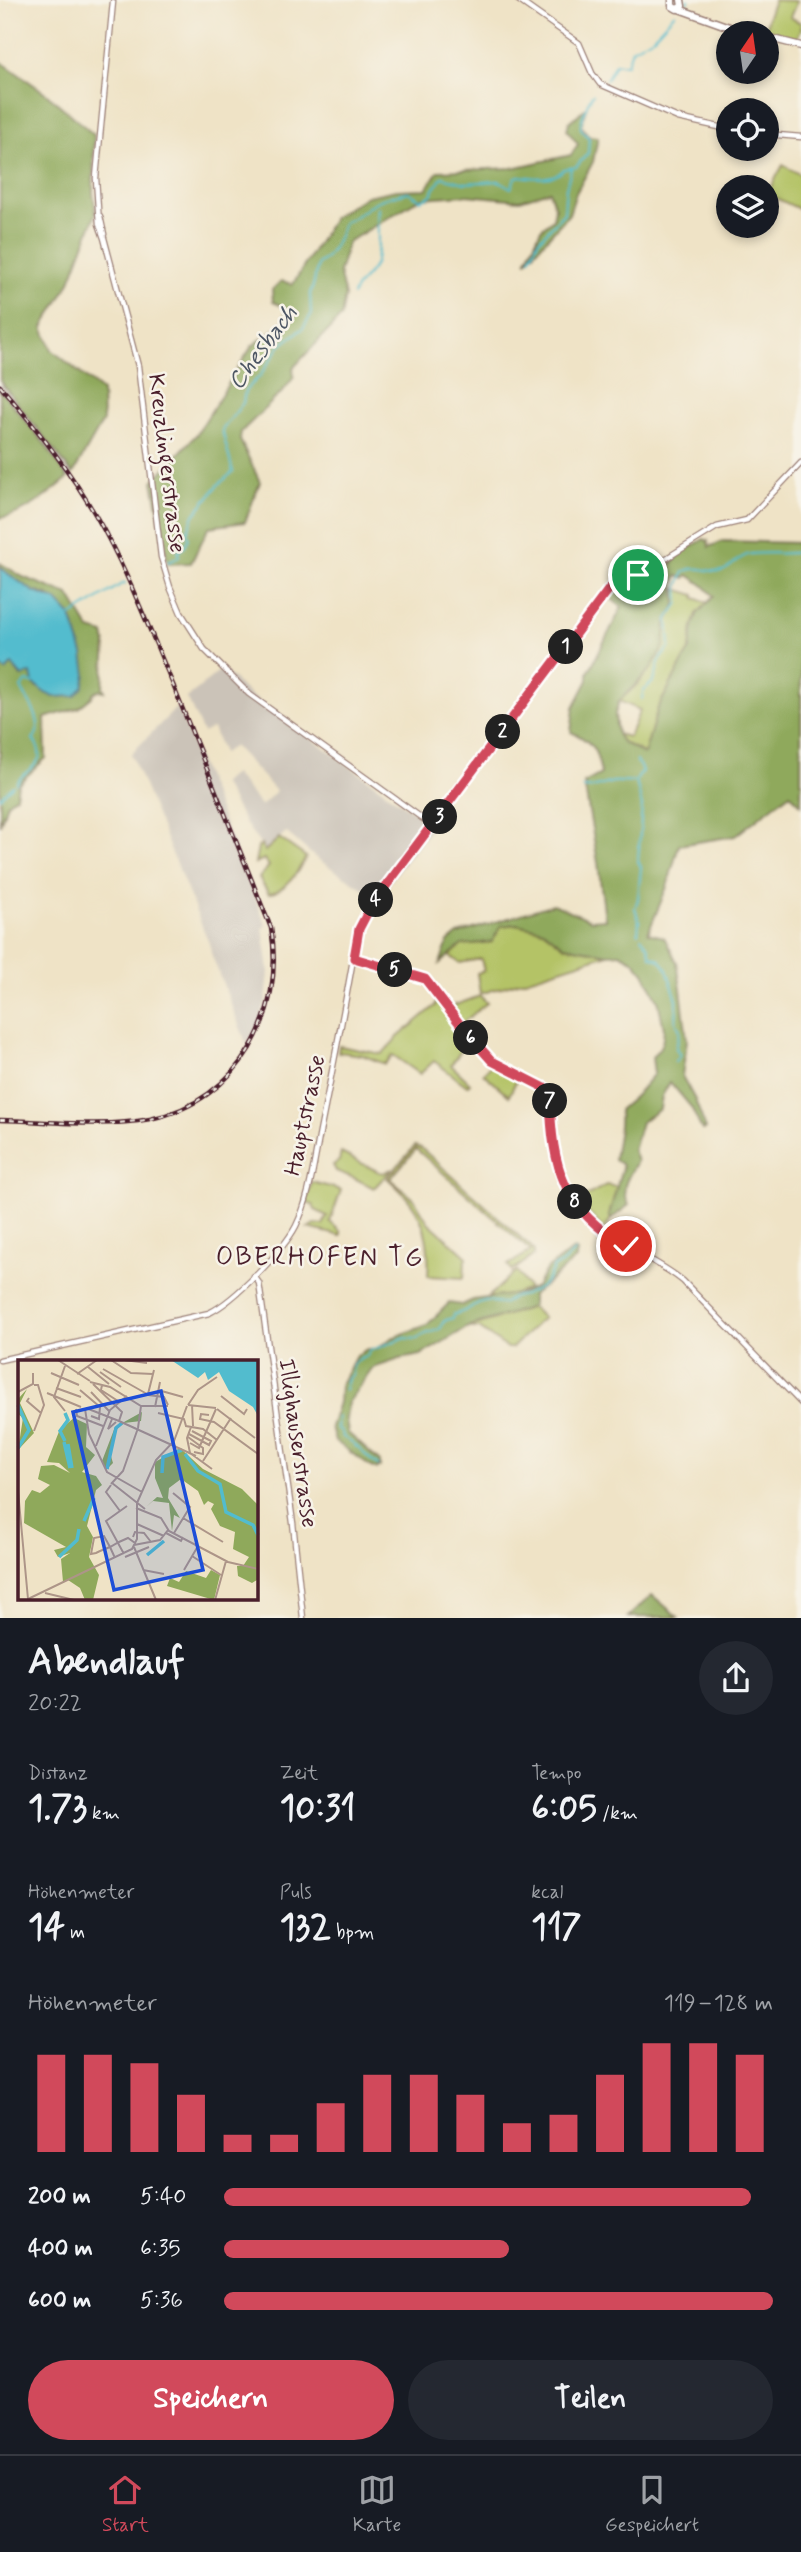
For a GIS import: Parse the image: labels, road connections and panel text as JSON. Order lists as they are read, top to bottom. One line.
{"streets":{"street":["Kreuzlingerstrasse","Hauptstrasse","Illighauserstrasse"]},"crossings":[["Kreuzlingerstrasse","Hauptstrasse"],["Hauptstrasse","Illighauserstrasse"]],"districts":["OBERHOFEN TG"],"water":["Chesbach"],"north":"top","page":{"pins":["1","2","3","4","5","6","7","8"],"heading":["Abendlauf","20:22"],"stats":[["Distanz","1.73 km"],["Zeit","10:31"],["Tempo","6:05 /km"],["Höhenmeter","14 m"],["Puls","132 bpm"],["kcal","117"]],"chart":["Höhenmeter","119–128 m"],"list":[{"name":"200 m","note":"5:40"},{"name":"400 m","note":"6:35"},{"name":"600 m","note":"5:36"}],"buttons":["Speichern","Teilen"],"tabs":["Start","Karte","Gespeichert"]}}
